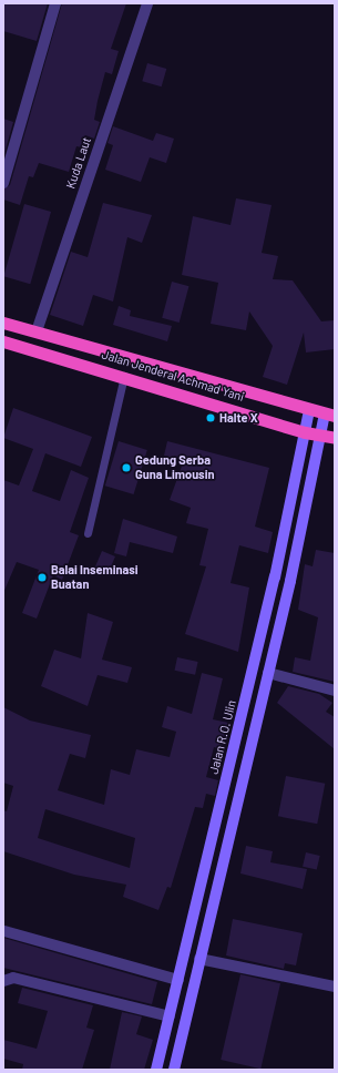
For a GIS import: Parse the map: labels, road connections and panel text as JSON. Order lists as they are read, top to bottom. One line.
{"streets":{"highway":["Jalan Jenderal Achmad Yani"],"main road":["Jalan R.O. Ulin"],"street":["Kuda Laut"]},"crossings":[["Kuda Laut","Jalan Jenderal Achmad Yani"],["Jalan Jenderal Achmad Yani","Jalan R.O. Ulin"]],"places":["Halte X","Gedung Serba Guna Limousin","Balai Inseminasi Buatan"]}
